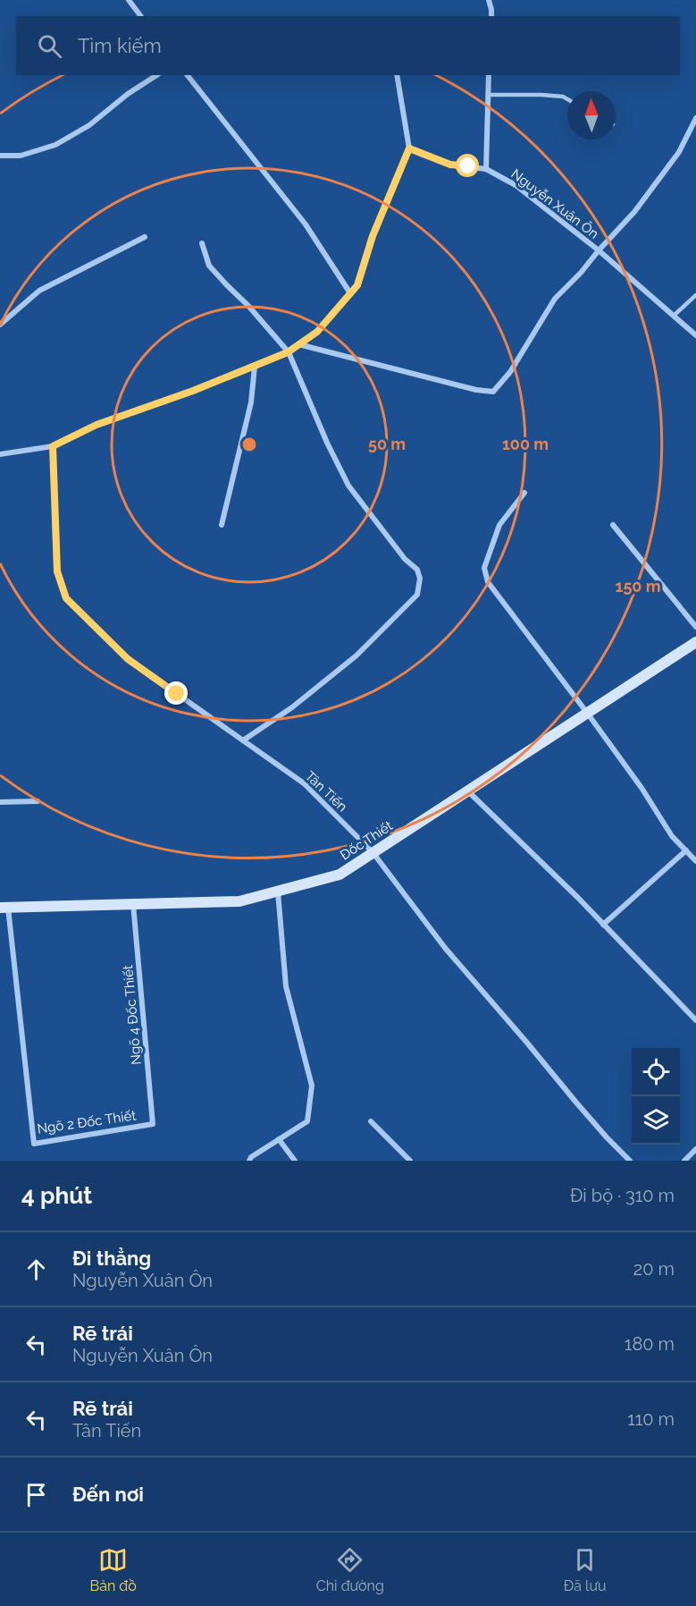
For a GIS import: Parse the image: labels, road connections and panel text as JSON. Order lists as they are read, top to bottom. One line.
{"streets":{"street":["Nguyễn Xuân Ôn","Tân Tiến","Đốc Thiết","Ngõ 4 Đốc Thiết","Ngõ 2 Đốc Thiết"]},"crossings":[["Tân Tiến","Đốc Thiết"],["Đốc Thiết","Ngõ 4 Đốc Thiết"],["Đốc Thiết","Ngõ 2 Đốc Thiết"],["Ngõ 4 Đốc Thiết","Ngõ 2 Đốc Thiết"]],"north":"top","page":{"search":"Tìm kiếm","heading":["4 phút","Đi bộ · 310 m"],"list":[["Đi thẳng","Nguyễn Xuân Ôn","20 m"],["Rẽ trái","Nguyễn Xuân Ôn","180 m"],["Rẽ trái","Tân Tiến","110 m"],"Đến nơi"],"nav":["Bản đồ","Chỉ đường","Đã lưu"]},"rings":["50 m","100 m","150 m"]}
